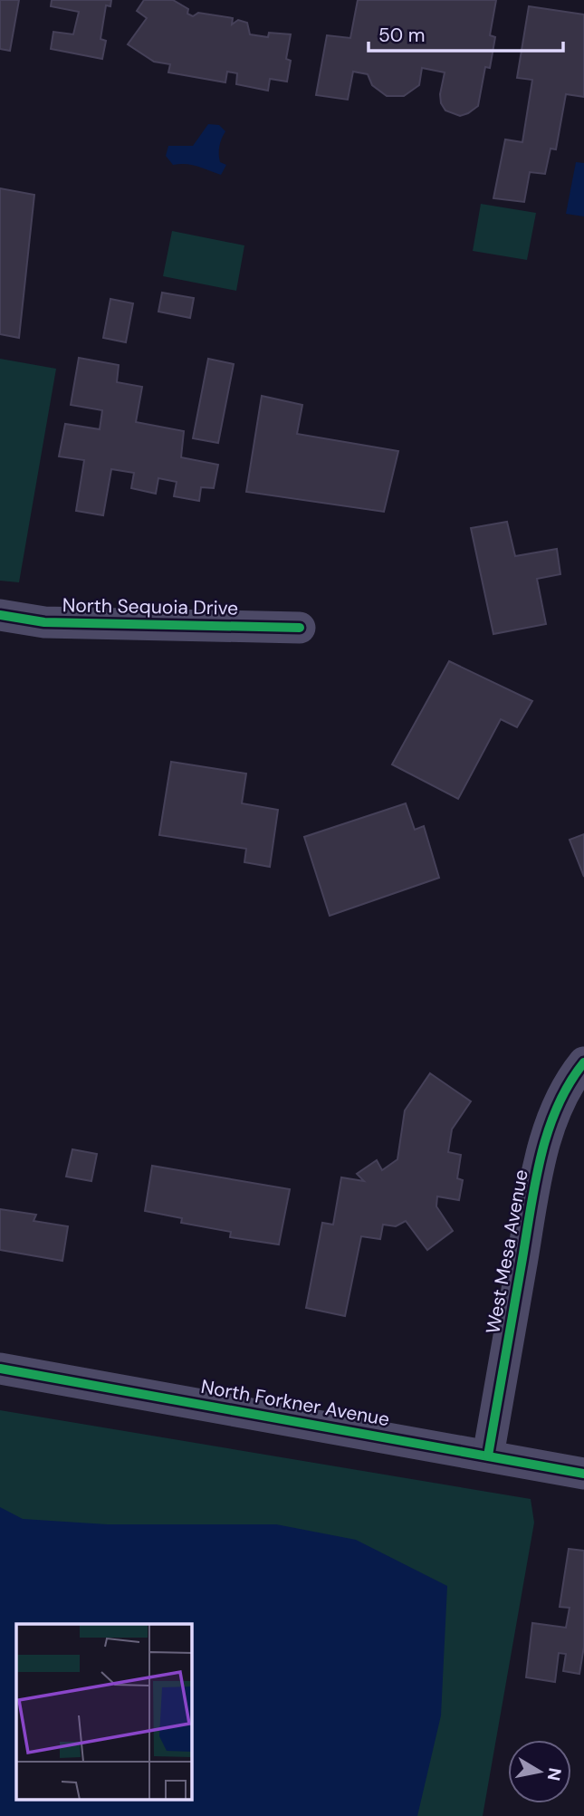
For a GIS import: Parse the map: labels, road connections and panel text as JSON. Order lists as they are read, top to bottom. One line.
{"streets":{"street":["North Sequoia Drive","West Mesa Avenue","North Forkner Avenue"]},"crossings":[["West Mesa Avenue","North Forkner Avenue"]],"scale_bar":"50 m","north":"right"}
